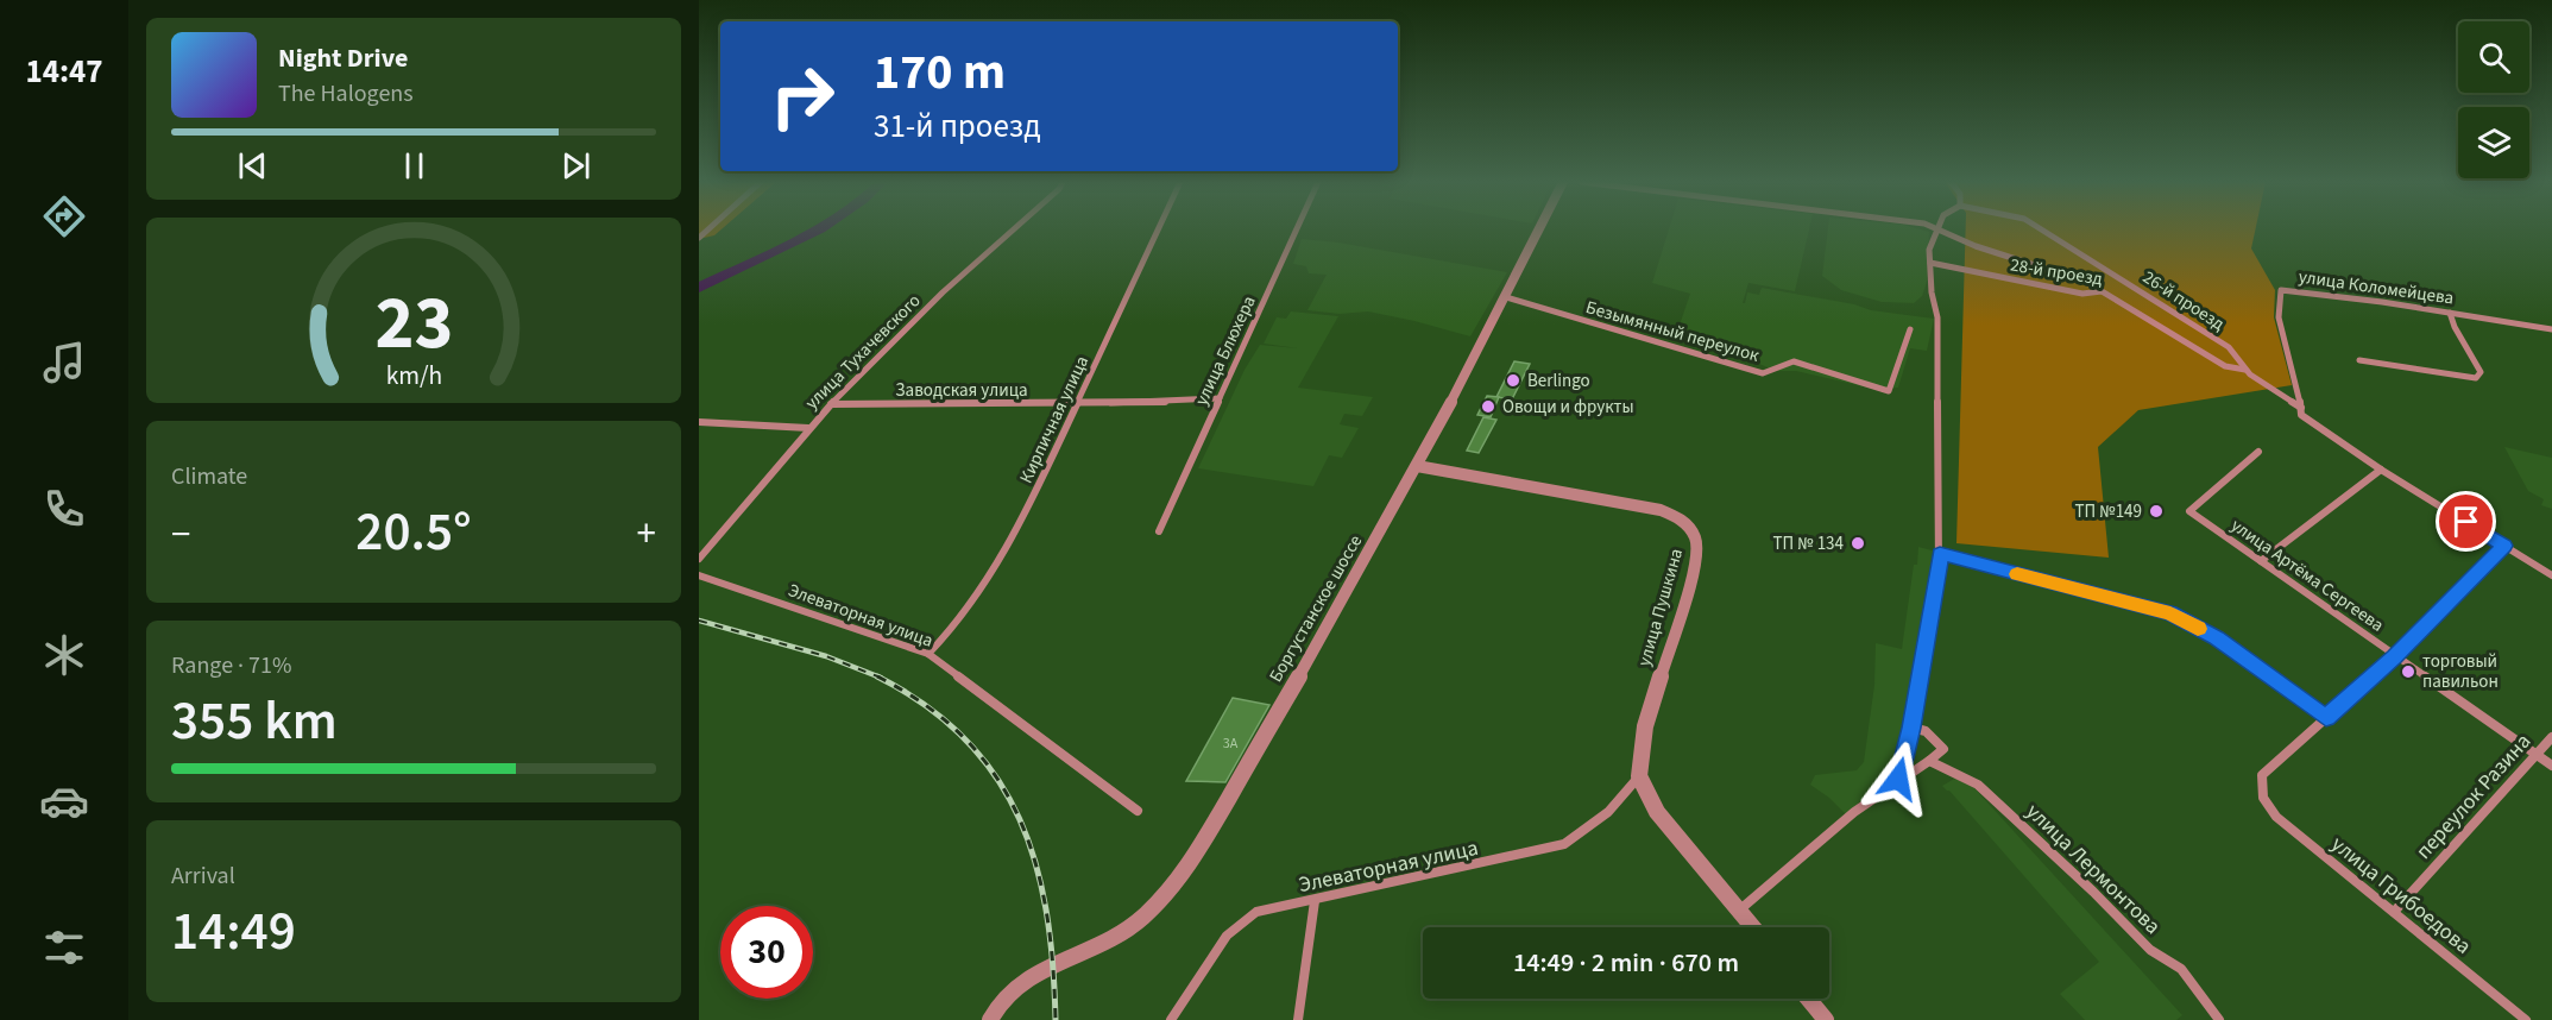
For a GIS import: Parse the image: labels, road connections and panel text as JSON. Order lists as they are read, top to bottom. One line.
{"streets":{"street":["28-й проезд","улица Коломейцева","26-й проезд","Безымянный переулок","улица Блюхера","улица Тухачевского","Заводская улица","Кирпичная улица","улица Артёма Сергеева","улица Пушкина","Боргустанское шоссе","Элеваторная улица","переулок Разина","улица Лермонтова","улица Грибоедова"]},"crossings":[["28-й проезд","26-й проезд"],["улица Коломейцева","26-й проезд"],["Безымянный переулок","Боргустанское шоссе"],["улица Блюхера","Заводская улица"],["улица Тухачевского","Заводская улица"],["Заводская улица","Кирпичная улица"],["Кирпичная улица","Элеваторная улица"],["улица Артёма Сергеева","переулок Разина"],["улица Пушкина","Боргустанское шоссе"],["улица Пушкина","Элеваторная улица"],["переулок Разина","улица Грибоедова"]],"places":["Berlingo","Овощи и фрукты","ТП №149","ТП № 134","торговый павильон"],"house_numbers":["3А"],"page":{"tabs":"14:47","turn":["170 m","31-й проезд"],"song":["Night Drive","The Halogens"],"tile":["Climate",["Range · 71%","355 km"],["Arrival","14:49"]],"heat":["−","20.5°","+"],"limit":"30","trip":"14:49 · 2 min · 670 m","gauge":["23","km/h"]}}
